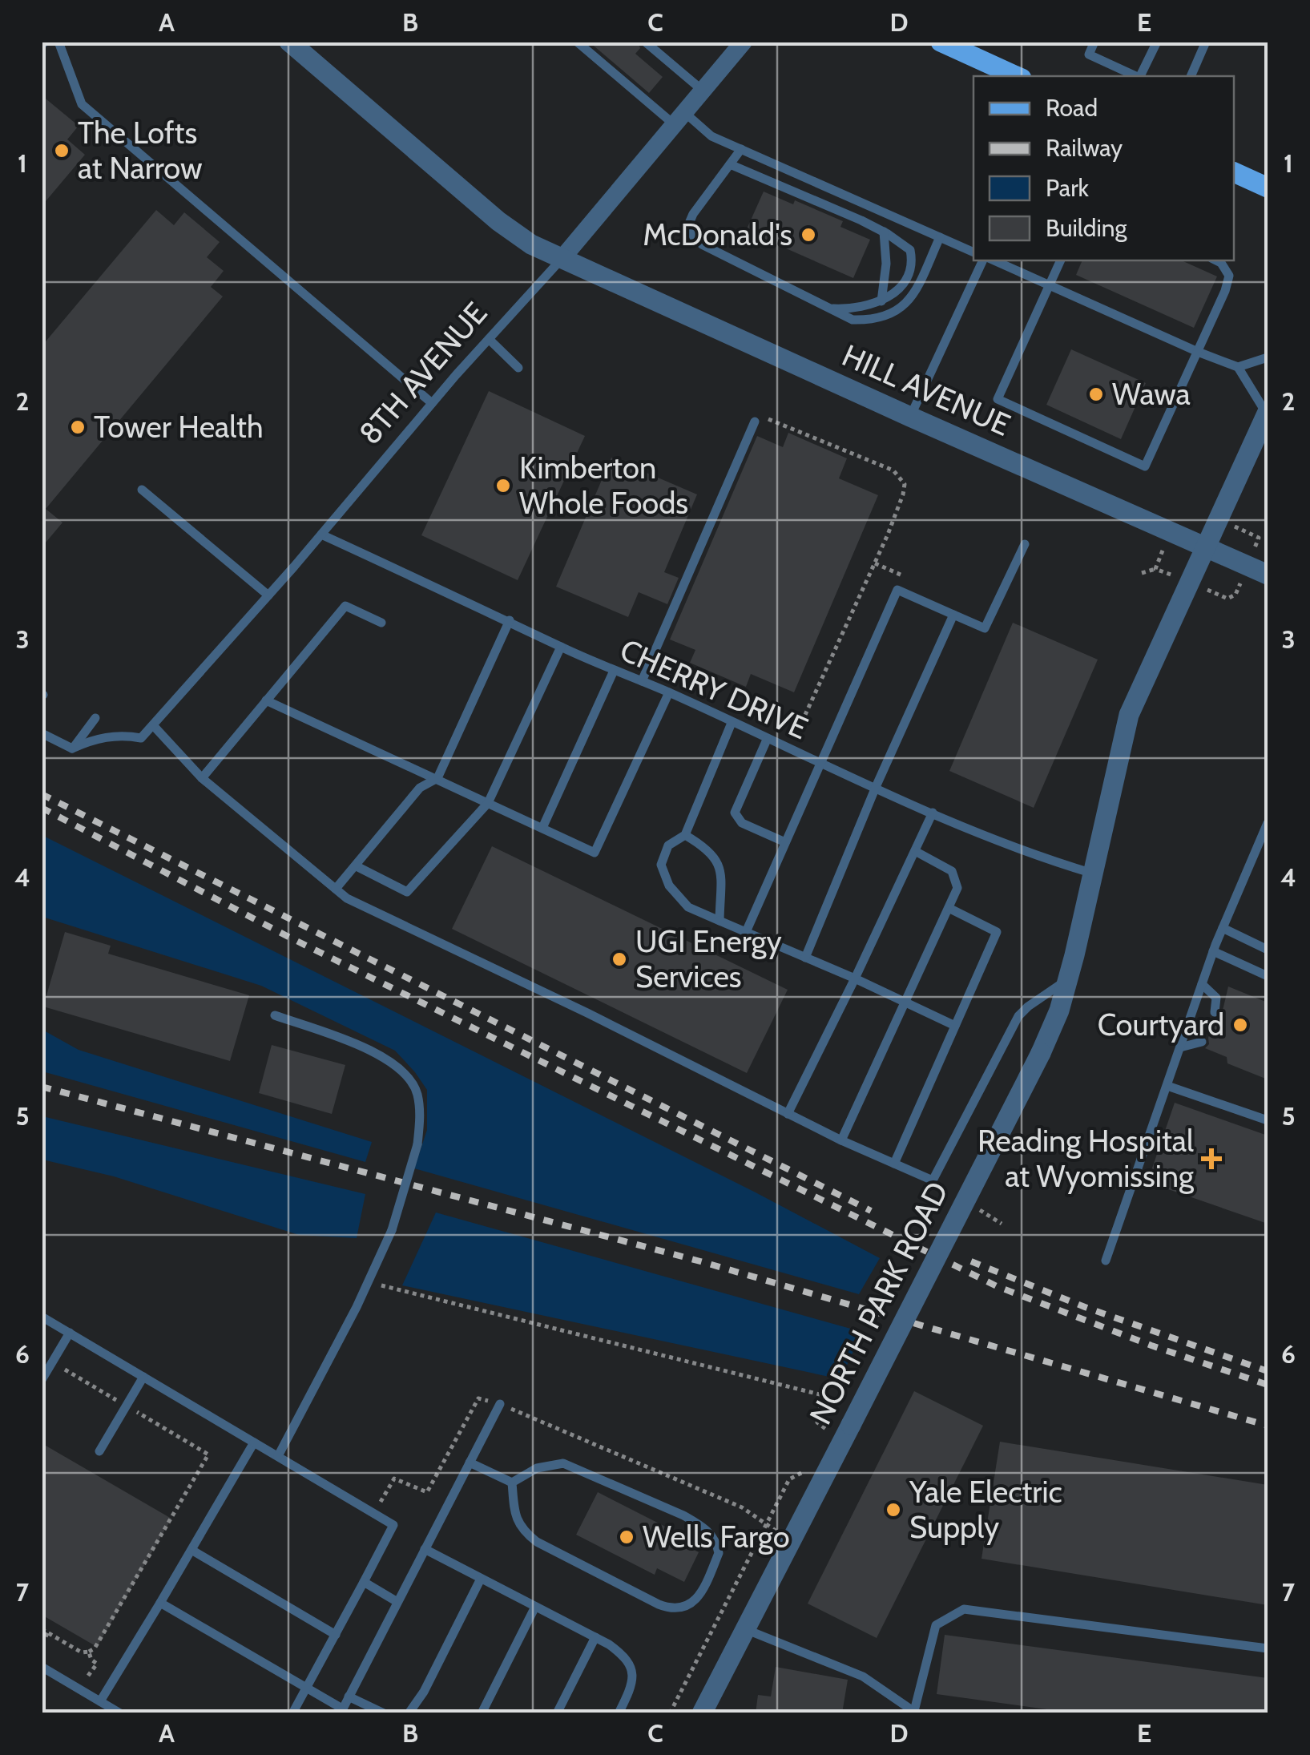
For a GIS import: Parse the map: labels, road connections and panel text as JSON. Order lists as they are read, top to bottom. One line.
{"streets":{"street":["8TH AVENUE","HILL AVENUE","NORTH PARK ROAD"],"lane":["CHERRY DRIVE"]},"crossings":[["8TH AVENUE","HILL AVENUE"],["8TH AVENUE","CHERRY DRIVE"],["HILL AVENUE","NORTH PARK ROAD"],["CHERRY DRIVE","NORTH PARK ROAD"]],"places":{"other":["The Lofts at Narrow","McDonald's","Wawa","Tower Health","Kimberton Whole Foods","UGI Energy Services","Courtyard","Yale Electric Supply","Wells Fargo"],"health":["Reading Hospital at Wyomissing"]},"legend":["Road","Railway","Park","Building"],"grid":{"columns":["A","B","C","D","E"],"rows":["1","2","3","4","5","6","7"]}}
